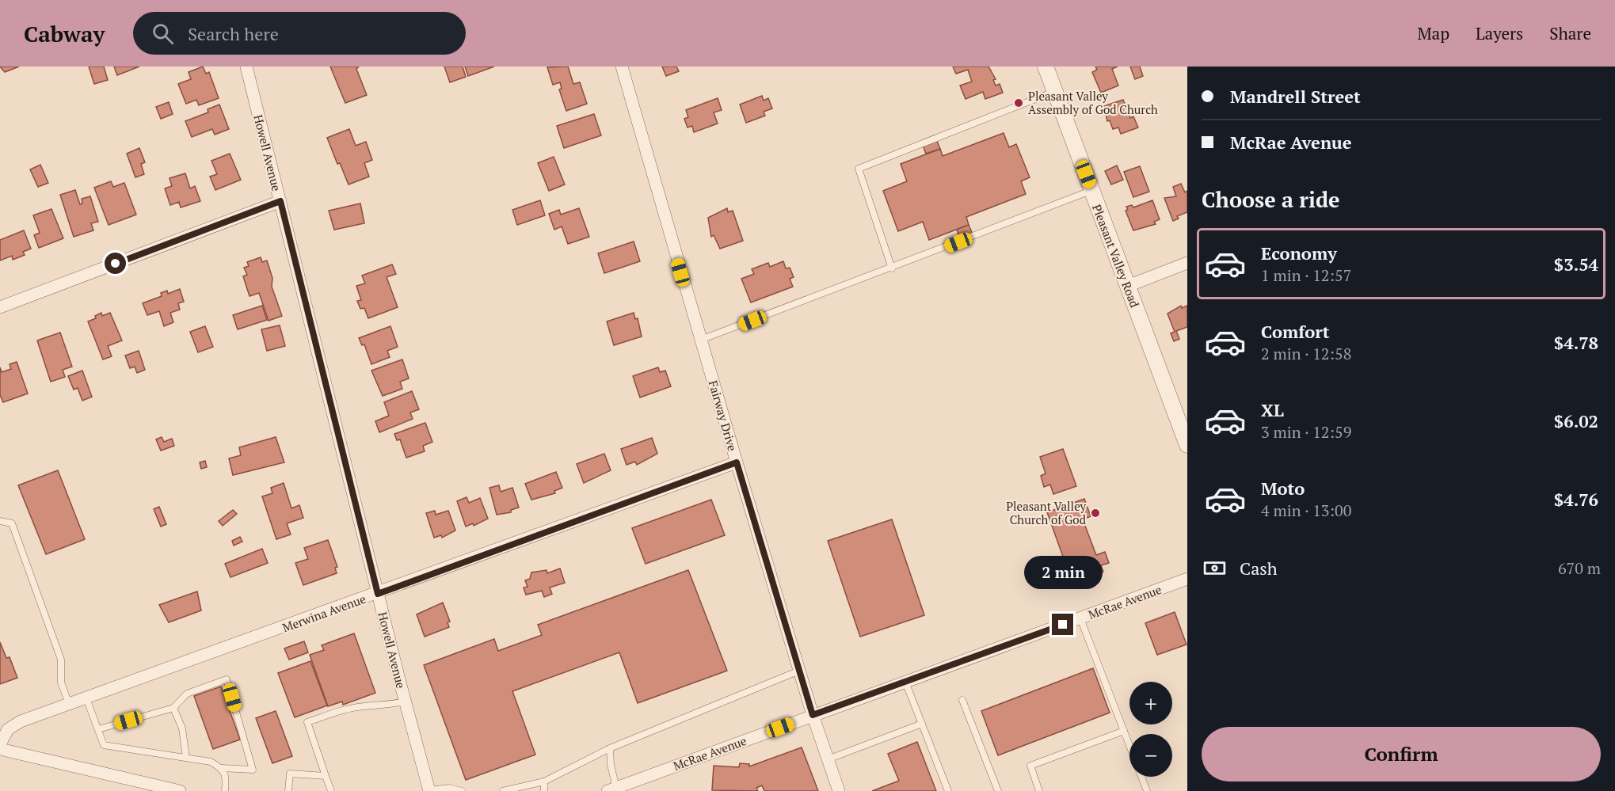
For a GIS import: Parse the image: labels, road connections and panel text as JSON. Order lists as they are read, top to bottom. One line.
{"streets":{"street":["Howell Avenue","Pleasant Valley Road","Fairway Drive","McRae Avenue","Merwina Avenue"]},"crossings":[["Howell Avenue","Merwina Avenue"],["Fairway Drive","McRae Avenue"],["Fairway Drive","Merwina Avenue"]],"places":["Pleasant Valley Assembly of God Church","Pleasant Valley Church of God"],"page":{"header":"Cabway","search":"Search here","nav":["Map","Layers","Share"],"banner":["Mandrell Street","McRae Avenue"],"heading":"Choose a ride","list":[{"name":"Economy","note":"1 min · 12:57","value":"$3.54"},{"name":"Comfort","note":"2 min · 12:58","value":"$4.78"},{"name":"XL","note":"3 min · 12:59","value":"$6.02"},{"name":"Moto","note":"4 min · 13:00","value":"$4.76"}],"pay":["Cash","670 m"],"bubble":"2 min","map_buttons":["+","−"],"buttons":"Confirm"}}
